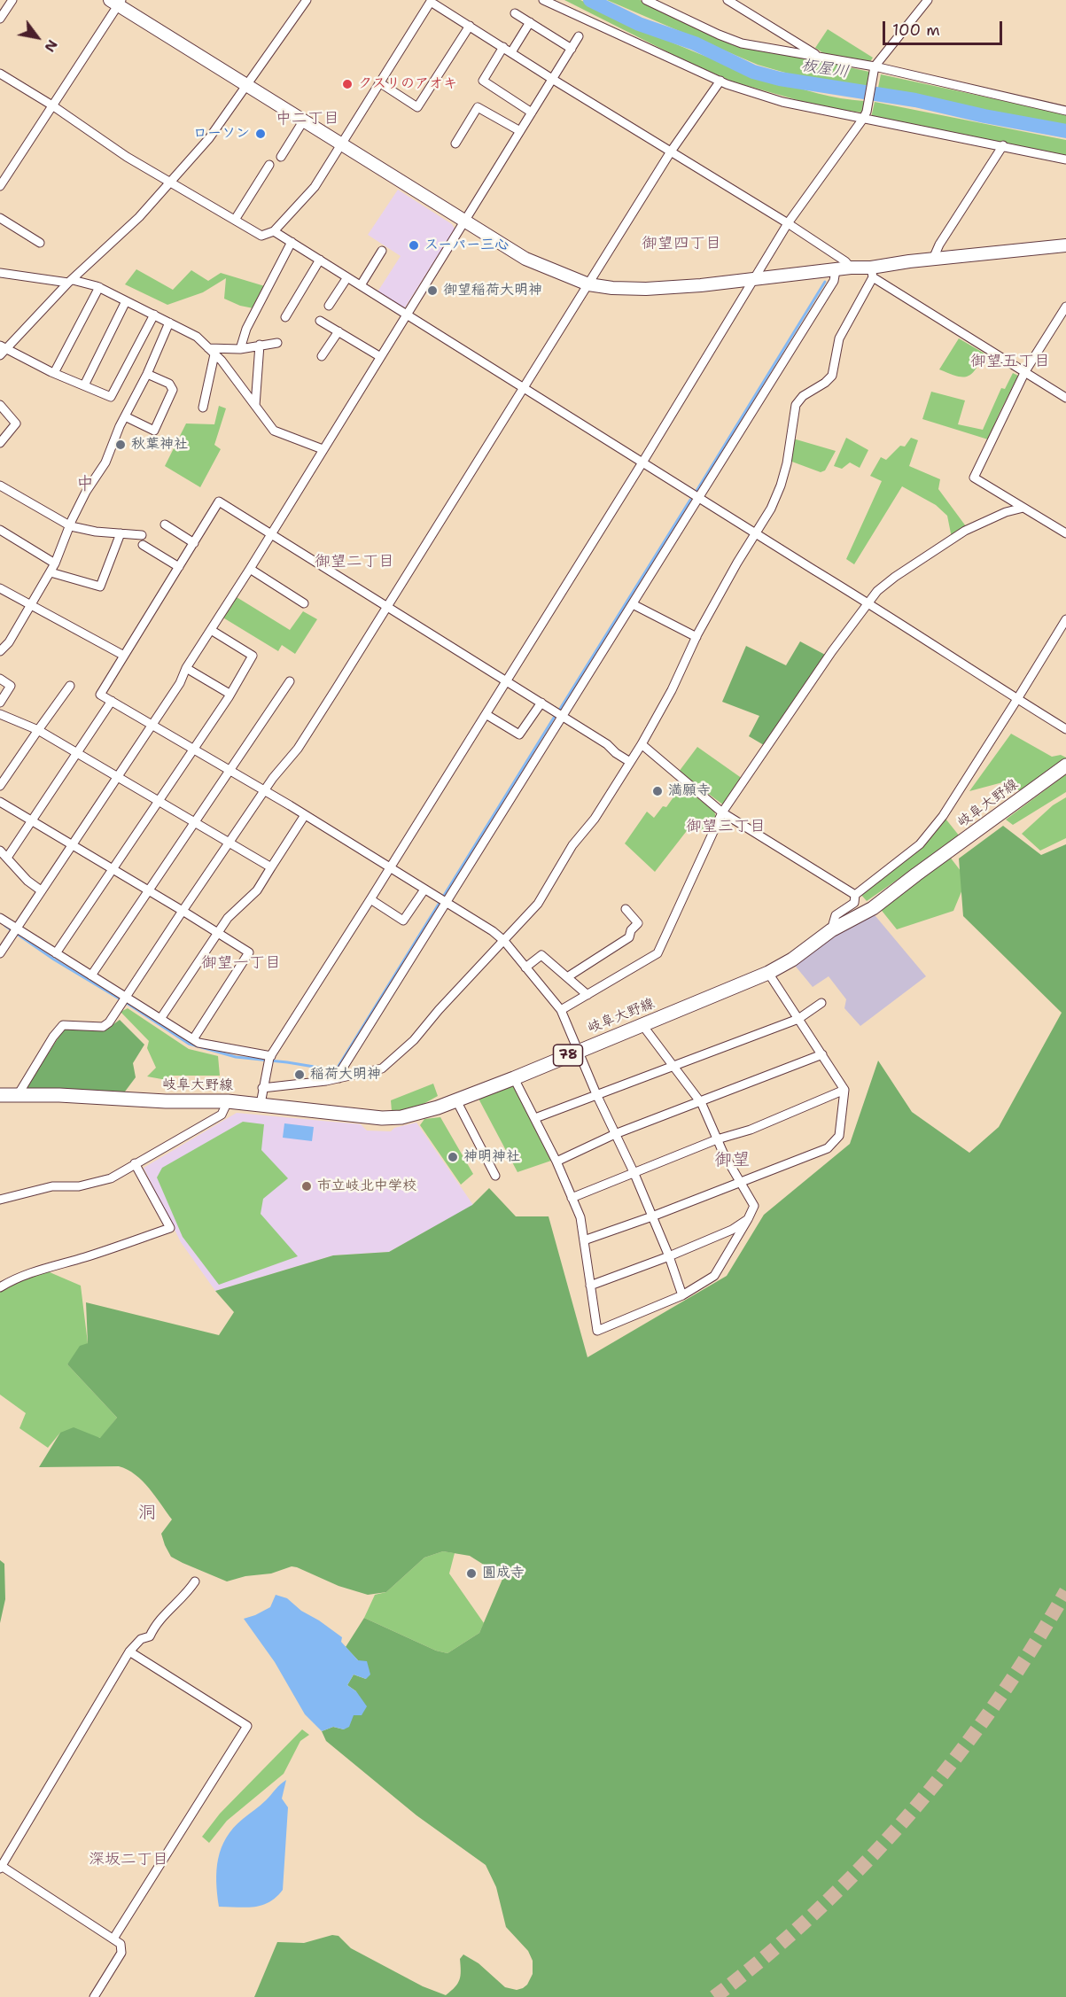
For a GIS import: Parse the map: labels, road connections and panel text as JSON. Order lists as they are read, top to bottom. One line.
{"streets":{"main road":["岐阜大野線","78"]},"districts":["中二丁目","御望四丁目","御望五丁目","中","御望二丁目","御望三丁目","御望一丁目","御望","洞","深坂二丁目"],"water":["板屋川"],"places":["クスリのアオキ","ローソン","スーパー三心","御望稲荷大明神","秋葉神社","満願寺","稲荷大明神","神明神社","市立岐北中学校","圓成寺"],"scale_bar":"100 m","north":"bottom right"}
